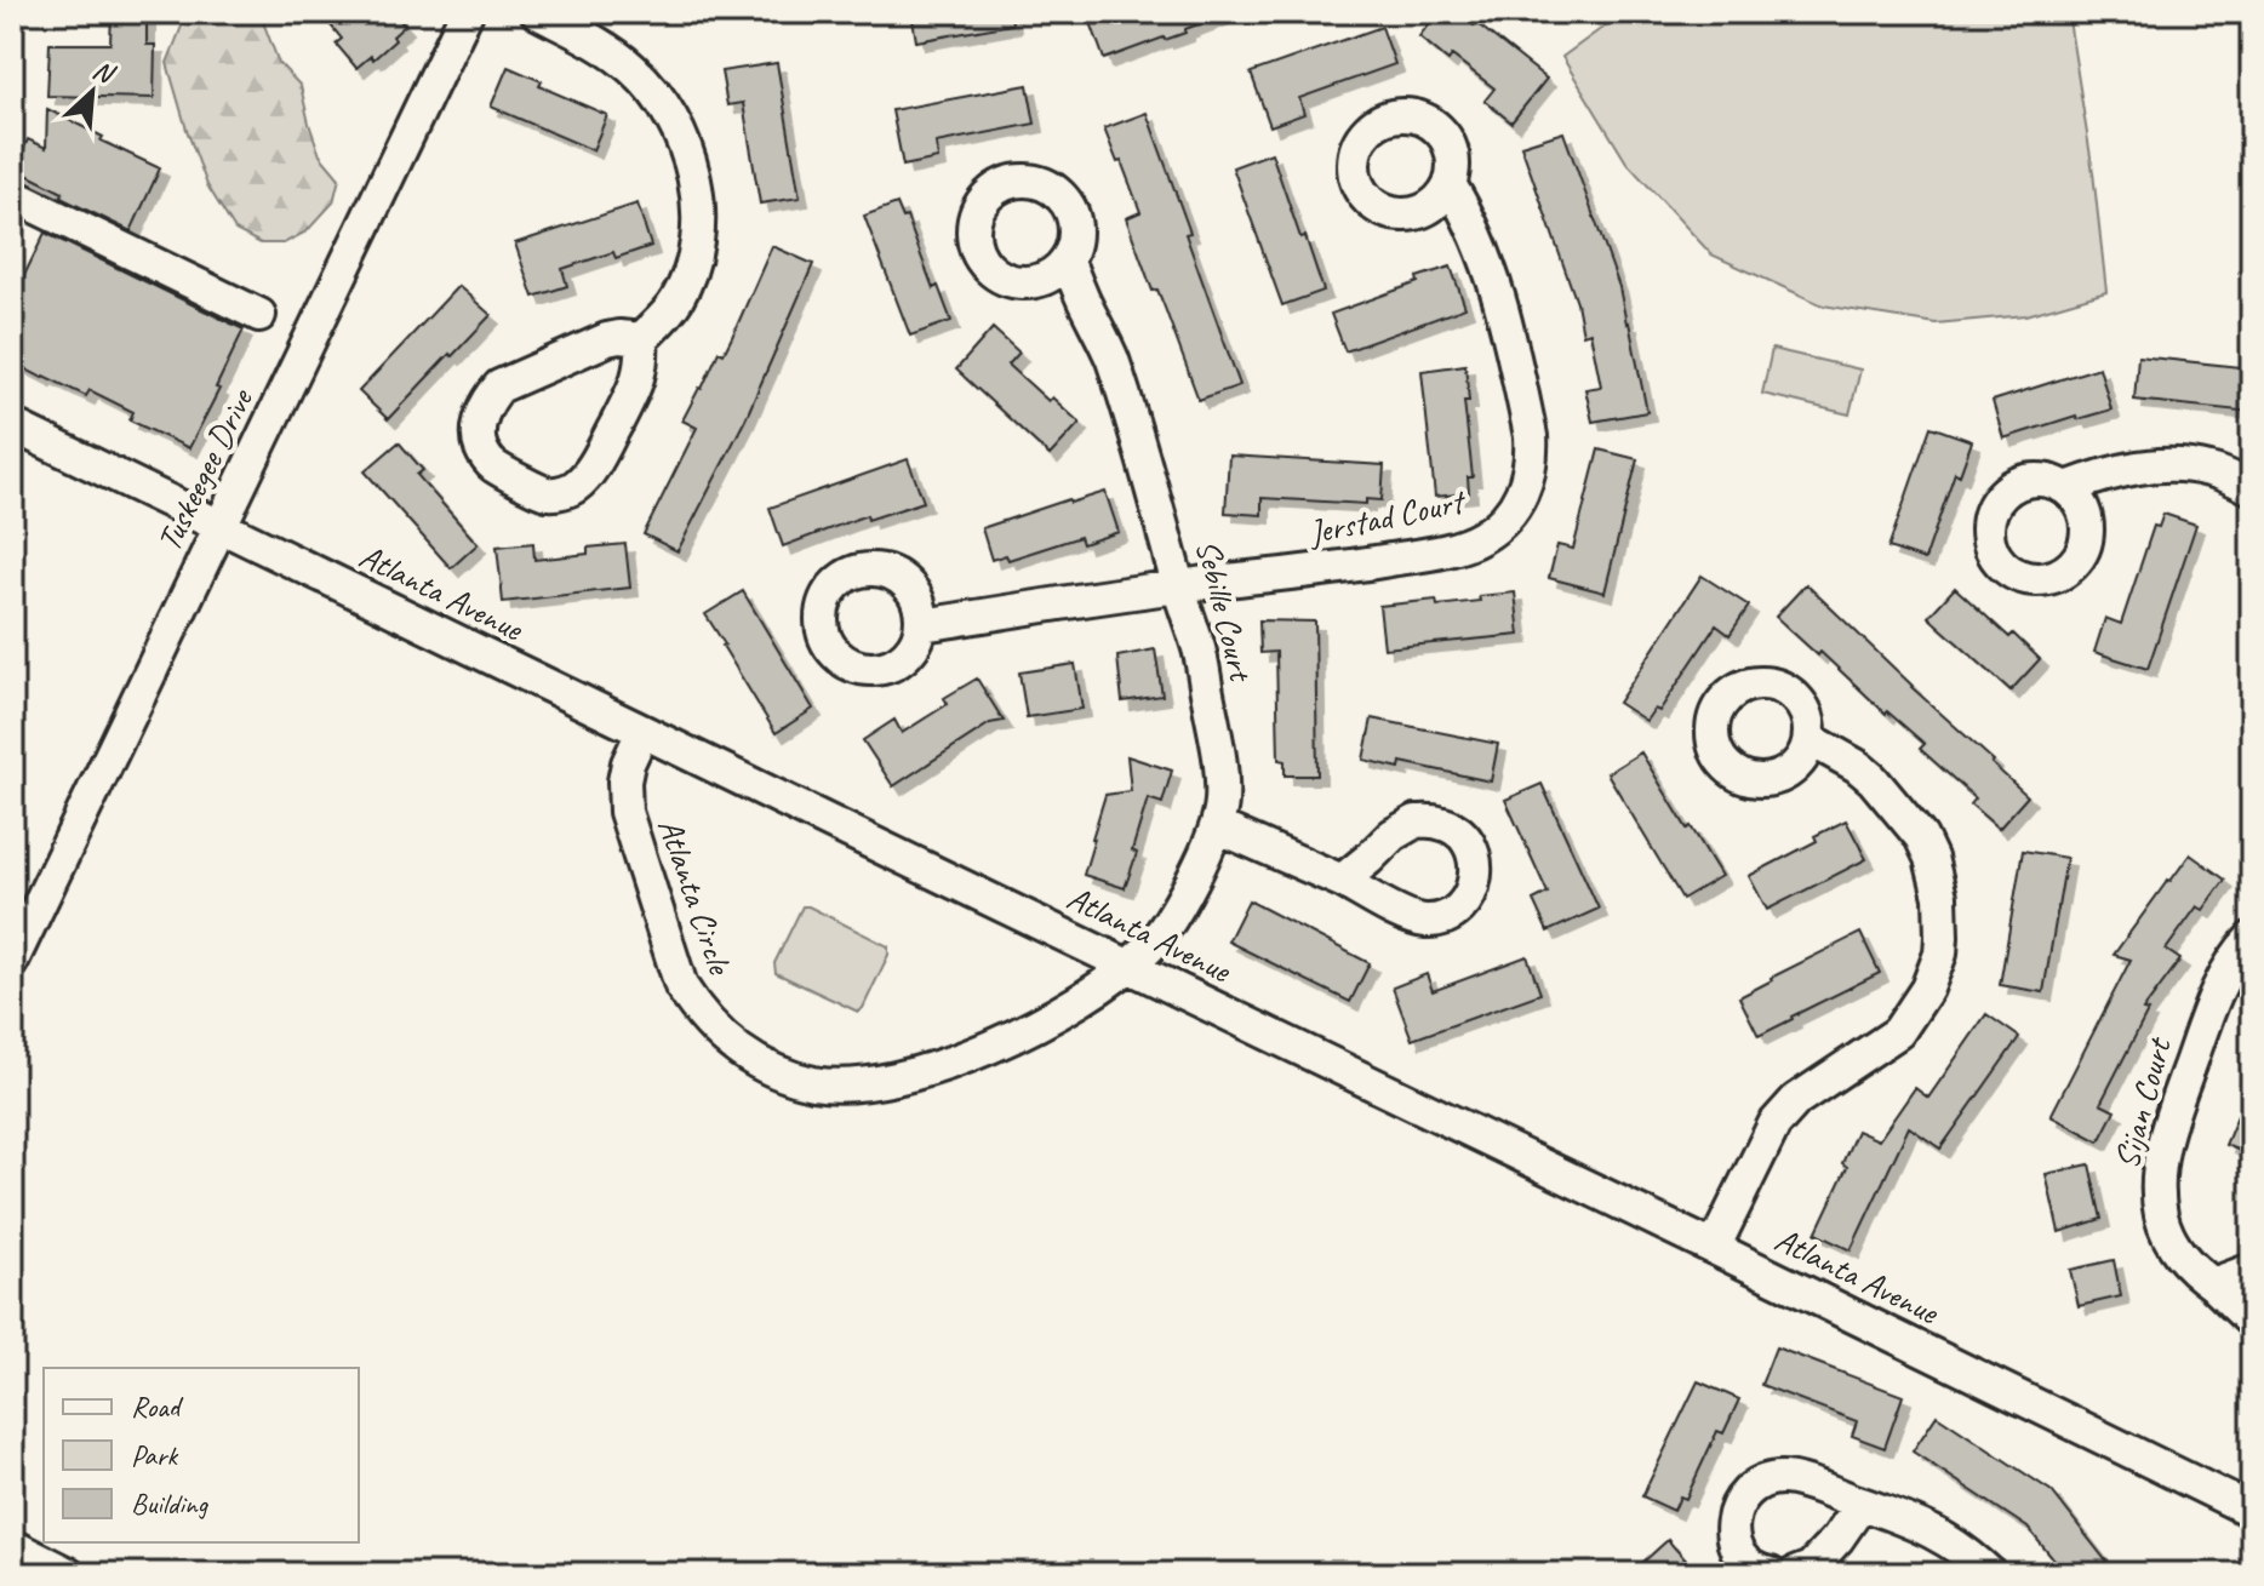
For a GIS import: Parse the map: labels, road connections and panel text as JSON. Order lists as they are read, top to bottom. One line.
{"streets":{"street":["Tuskeegee Drive","Jerstad Court","Atlanta Avenue","Sebille Court","Atlanta Circle","Sijan Court"]},"crossings":[["Tuskeegee Drive","Atlanta Avenue"],["Jerstad Court","Sebille Court"],["Atlanta Avenue","Sebille Court"],["Atlanta Avenue","Atlanta Circle"],["Sebille Court","Atlanta Circle"]],"legend":["Road","Park","Building"],"north":"top right"}
